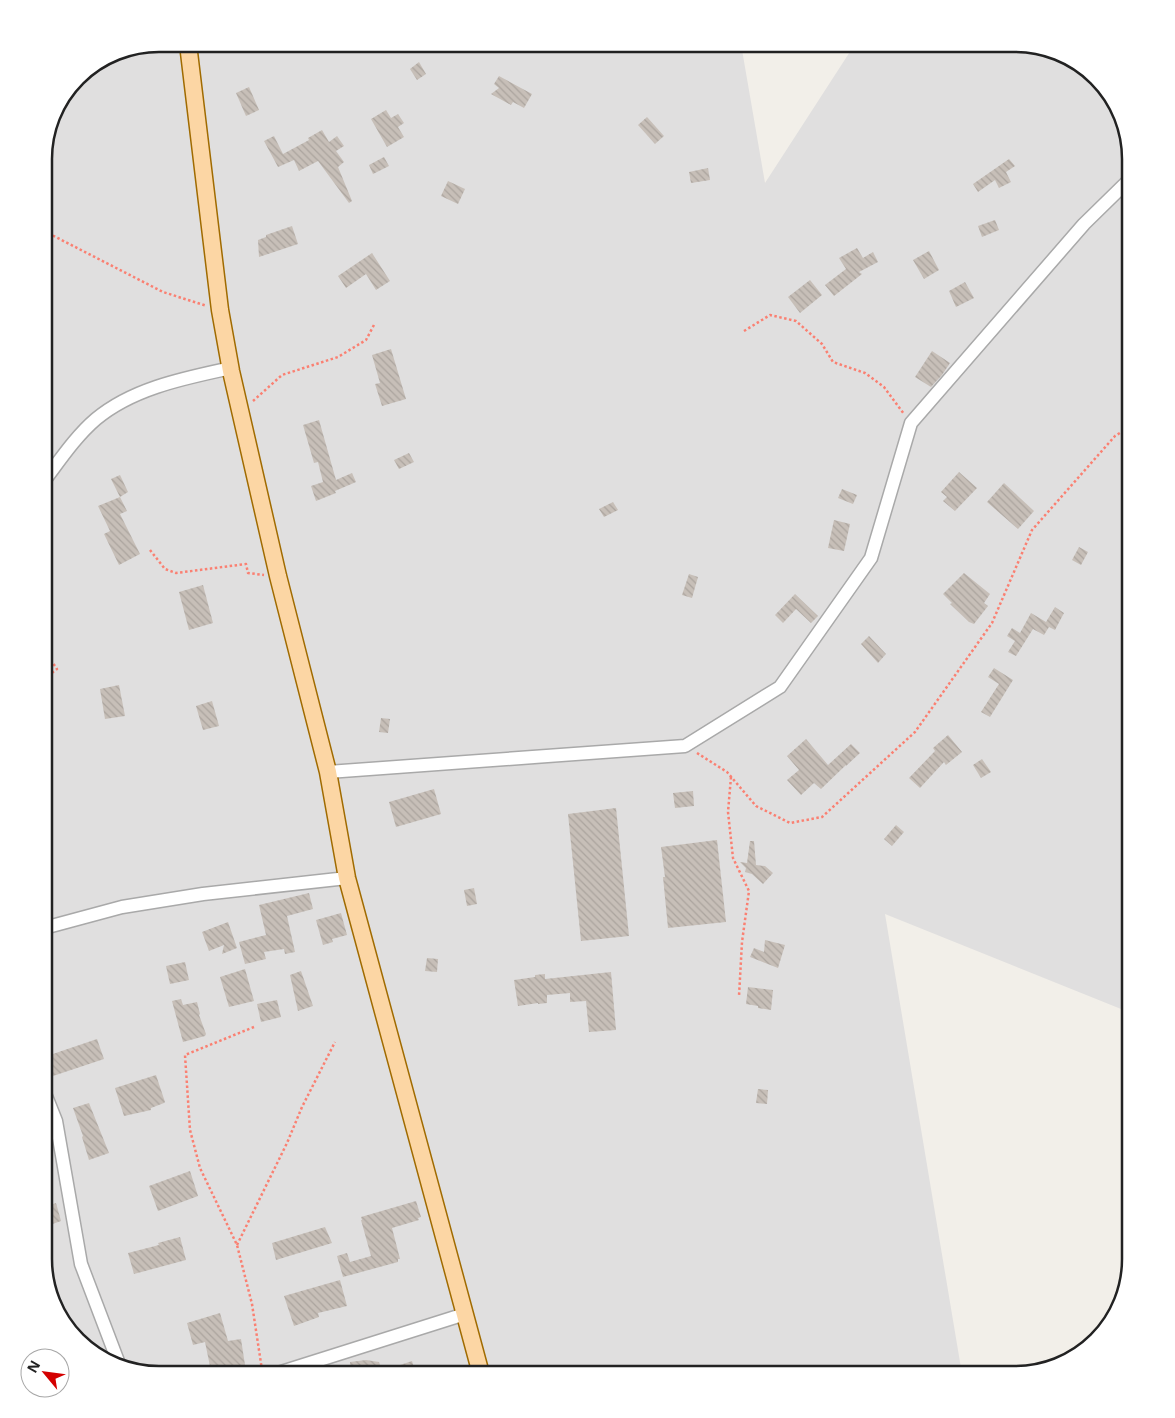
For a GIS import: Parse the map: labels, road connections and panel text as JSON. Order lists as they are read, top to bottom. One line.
{"north":"top left"}
